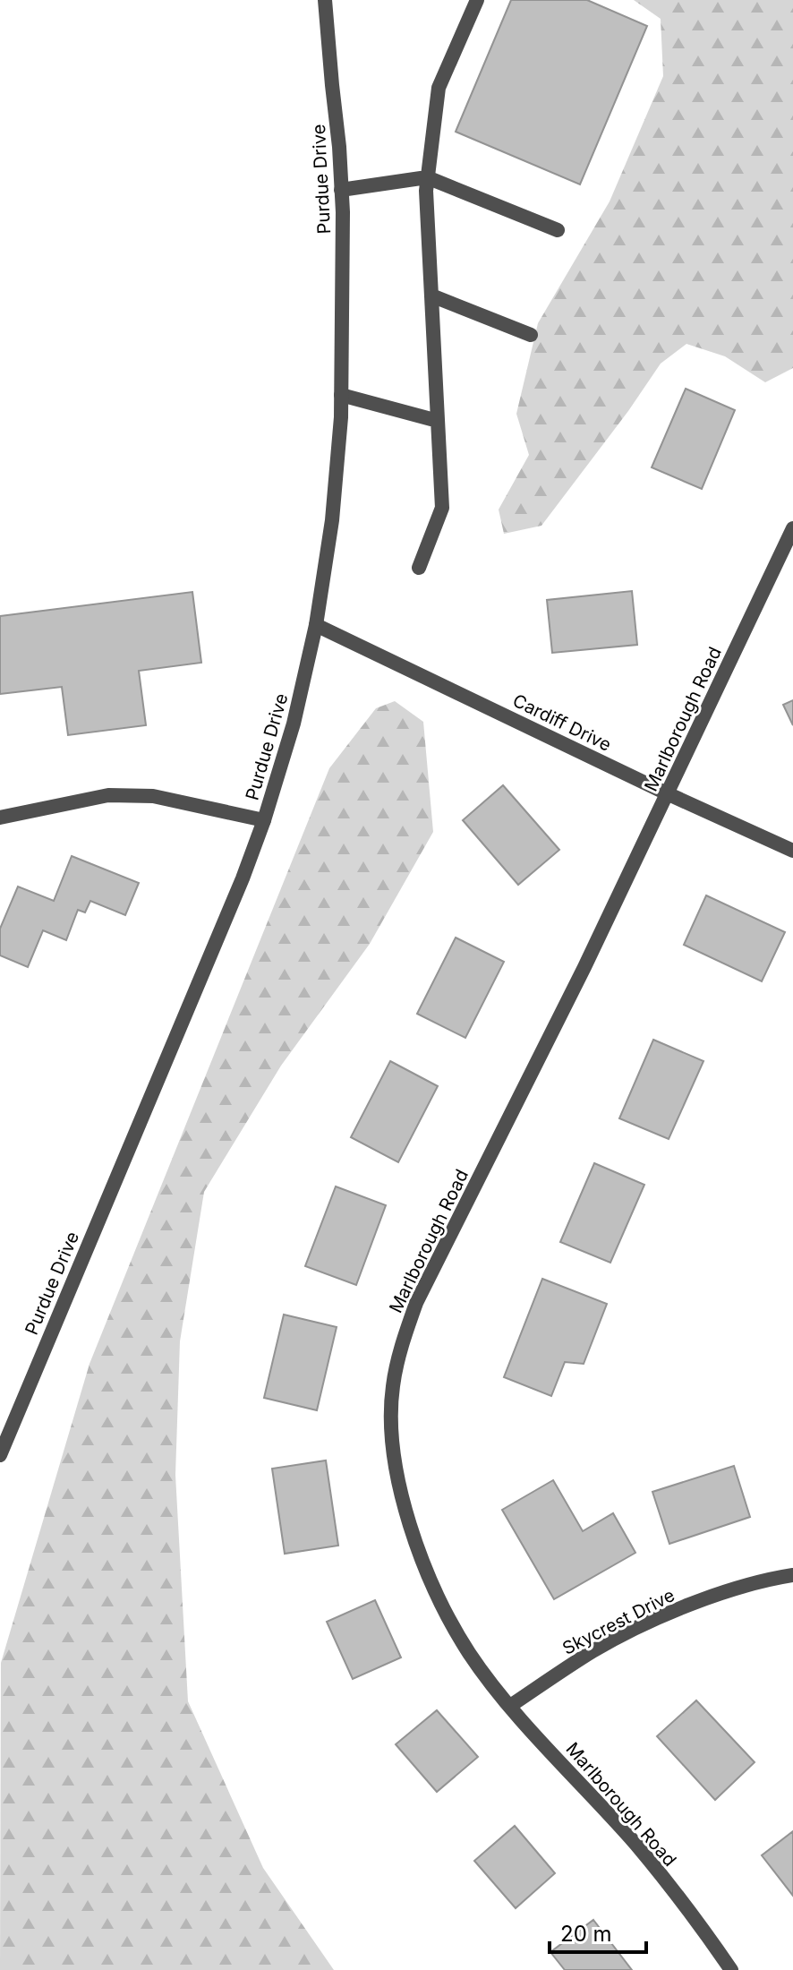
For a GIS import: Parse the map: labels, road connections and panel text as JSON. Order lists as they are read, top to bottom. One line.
{"streets":{"street":["Purdue Drive","Marlborough Road","Cardiff Drive","Skycrest Drive"]},"crossings":[["Purdue Drive","Cardiff Drive"],["Marlborough Road","Cardiff Drive"],["Marlborough Road","Skycrest Drive"]],"scale_bar":"20 m"}
